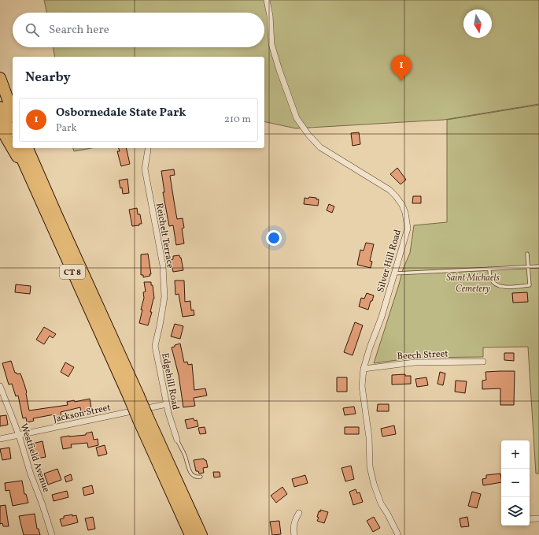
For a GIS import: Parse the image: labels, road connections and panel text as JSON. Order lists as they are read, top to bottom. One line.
{"streets":{"highway":["CT 8"],"street":["Reichelt Terrace","Silver Hill Road","Beech Street","Edgehill Road","Jackson Street","Westfield Avenue"]},"crossings":[["Reichelt Terrace","Edgehill Road"],["Silver Hill Road","Beech Street"],["Edgehill Road","Jackson Street"],["Jackson Street","Westfield Avenue"]],"parks":["Saint Michaels Cemetery"],"north":"bottom","page":{"search":"Search here","pins":"1","heading":"Nearby","list":[{"mark":"1","name":"Osbornedale State Park","note":"Park","value":"210 m"}],"map_buttons":["+","−"]}}
